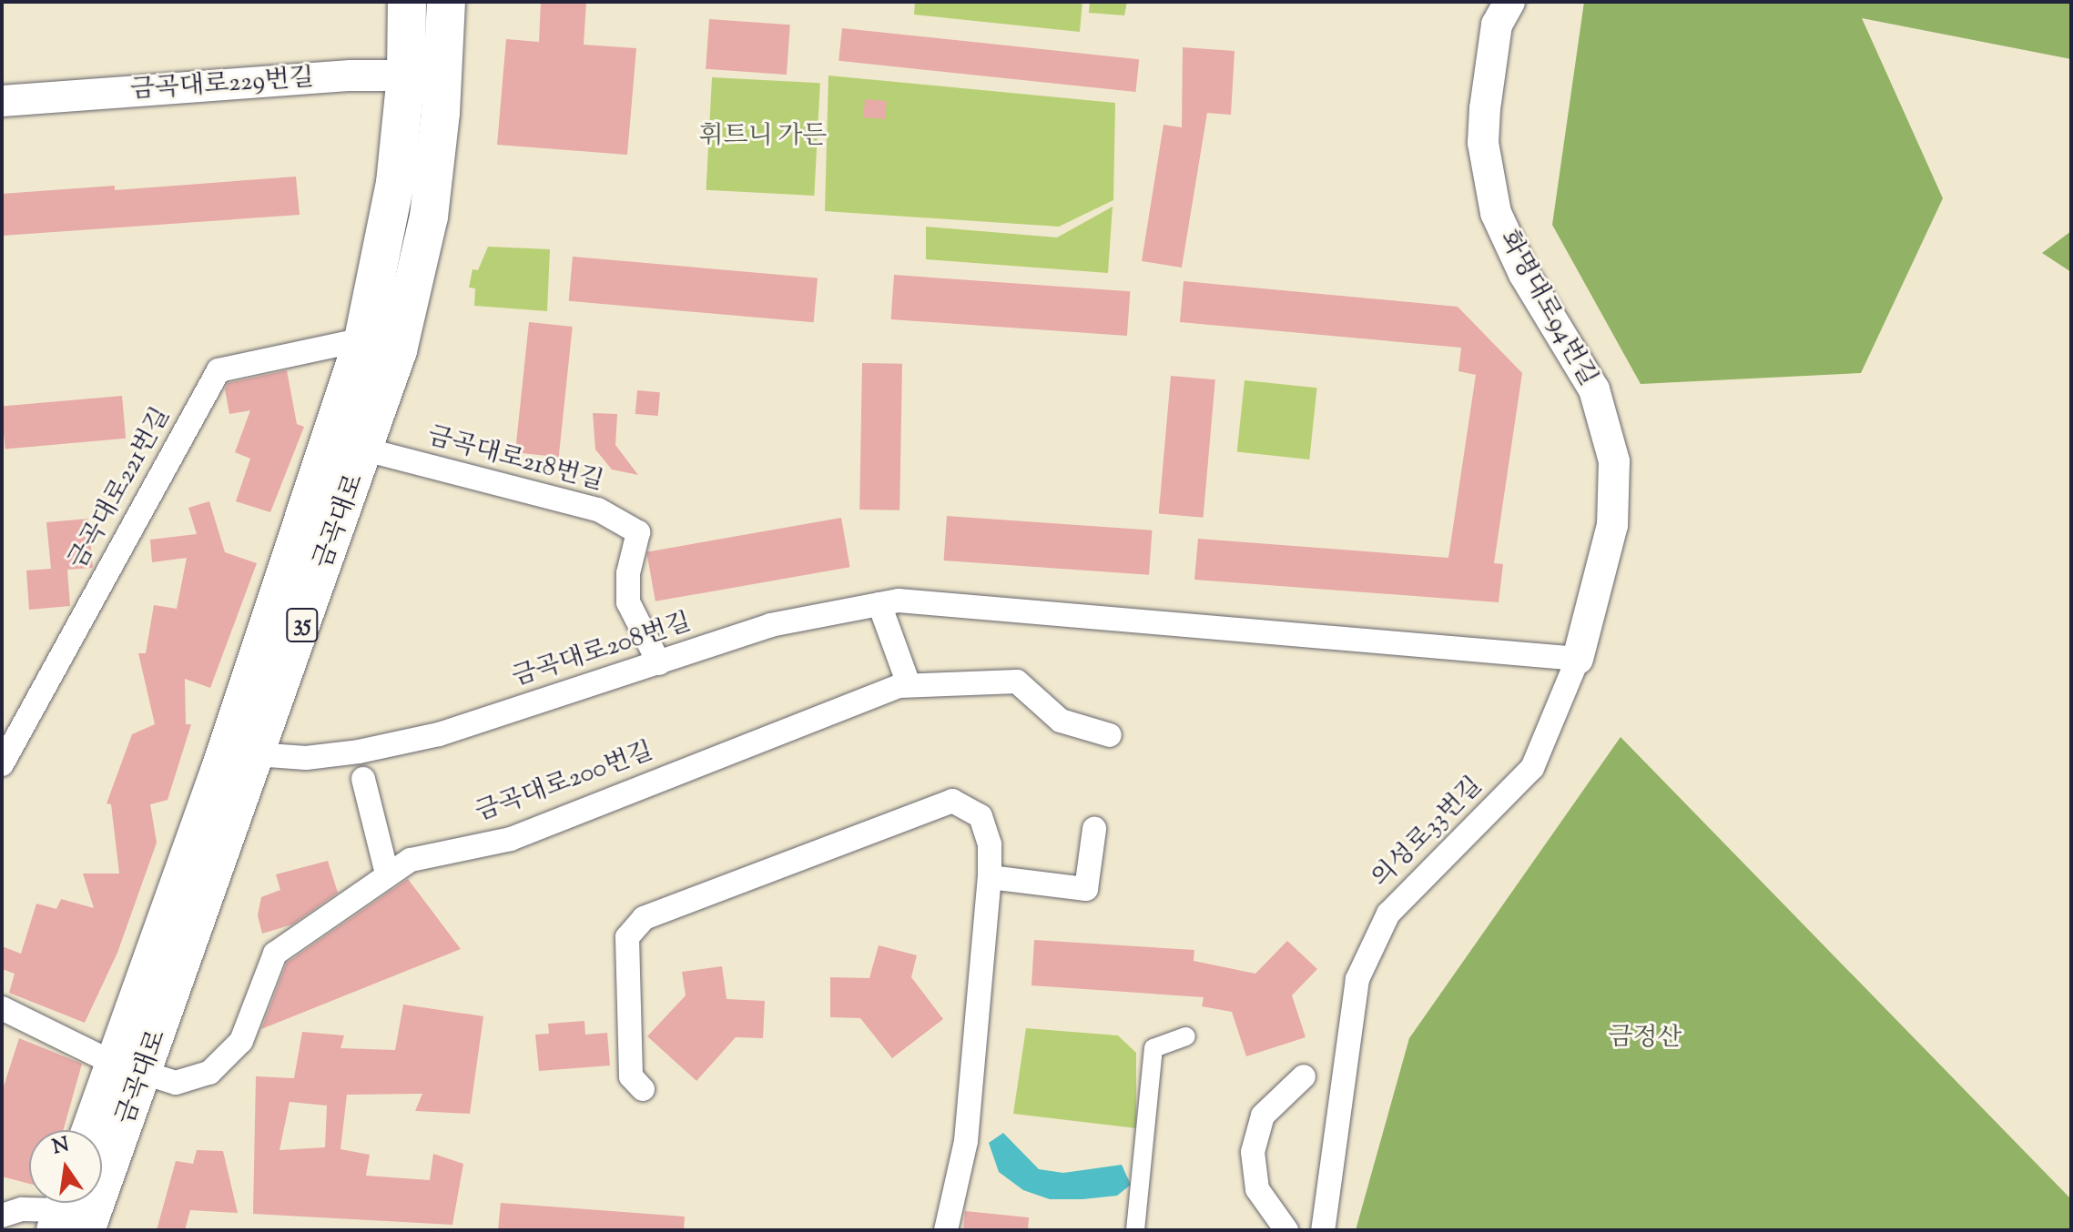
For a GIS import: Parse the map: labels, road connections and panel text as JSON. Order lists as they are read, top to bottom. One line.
{"streets":{"main road":["금곡대로","35"],"street":["금곡대로229번길","화명대로94번길","금곡대로218번길","금곡대로221번길","금곡대로208번길","금곡대로200번길","의성로33번길"]},"crossings":[["금곡대로229번길","금곡대로"],["화명대로94번길","금곡대로208번길"],["화명대로94번길","의성로33번길"],["금곡대로218번길","금곡대로"],["금곡대로218번길","금곡대로208번길"],["금곡대로221번길","금곡대로"],["금곡대로","금곡대로208번길"],["금곡대로","금곡대로200번길"],["금곡대로208번길","의성로33번길"]],"parks":["휘트니 가든","금정산"],"north":"top"}
